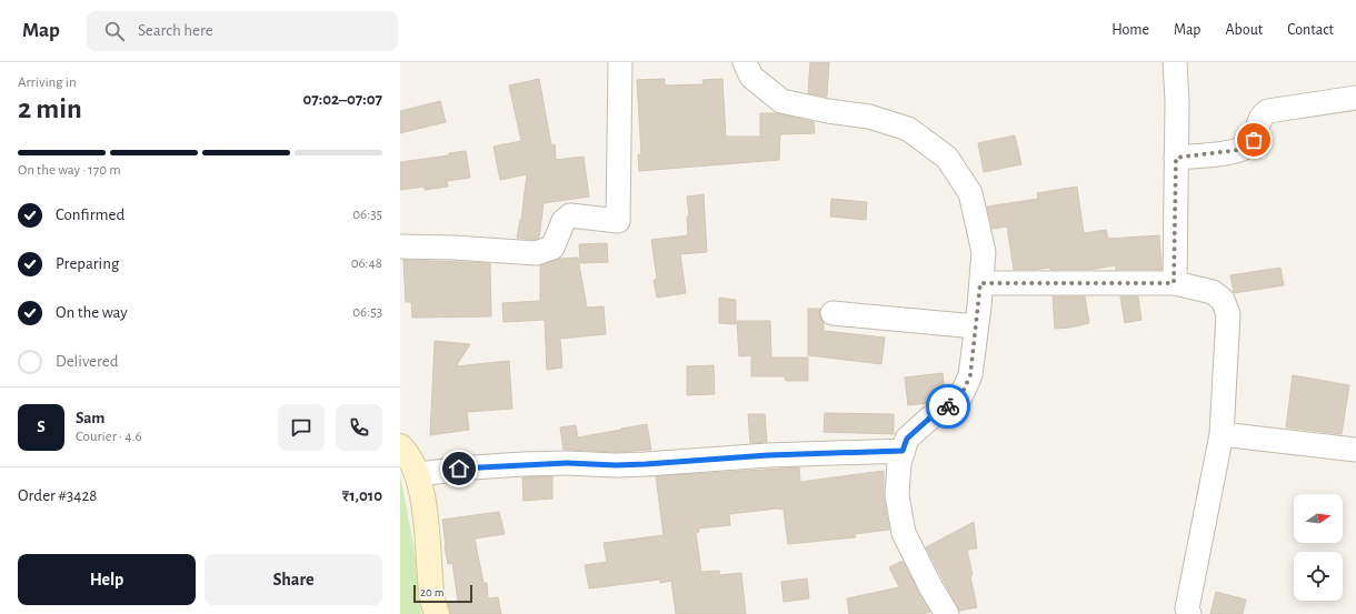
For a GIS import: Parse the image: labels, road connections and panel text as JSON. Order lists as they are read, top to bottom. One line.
{"scale_bar":"20 m","north":"right","page":{"header":"Map","search":"Search here","nav":["Home","Map","About","Contact"],"heading":["2 min","Arriving in","07:02–07:07"],"panel":["Sam","Courier · 4.6","Order #3428","₹1,010"],"bar":"On the way · 170 m","list":[["Confirmed","06:35"],["Preparing","06:48"],["On the way","06:53"],"Delivered"],"round":"S","buttons":["Help","Share"],"scale":"20 m"}}
